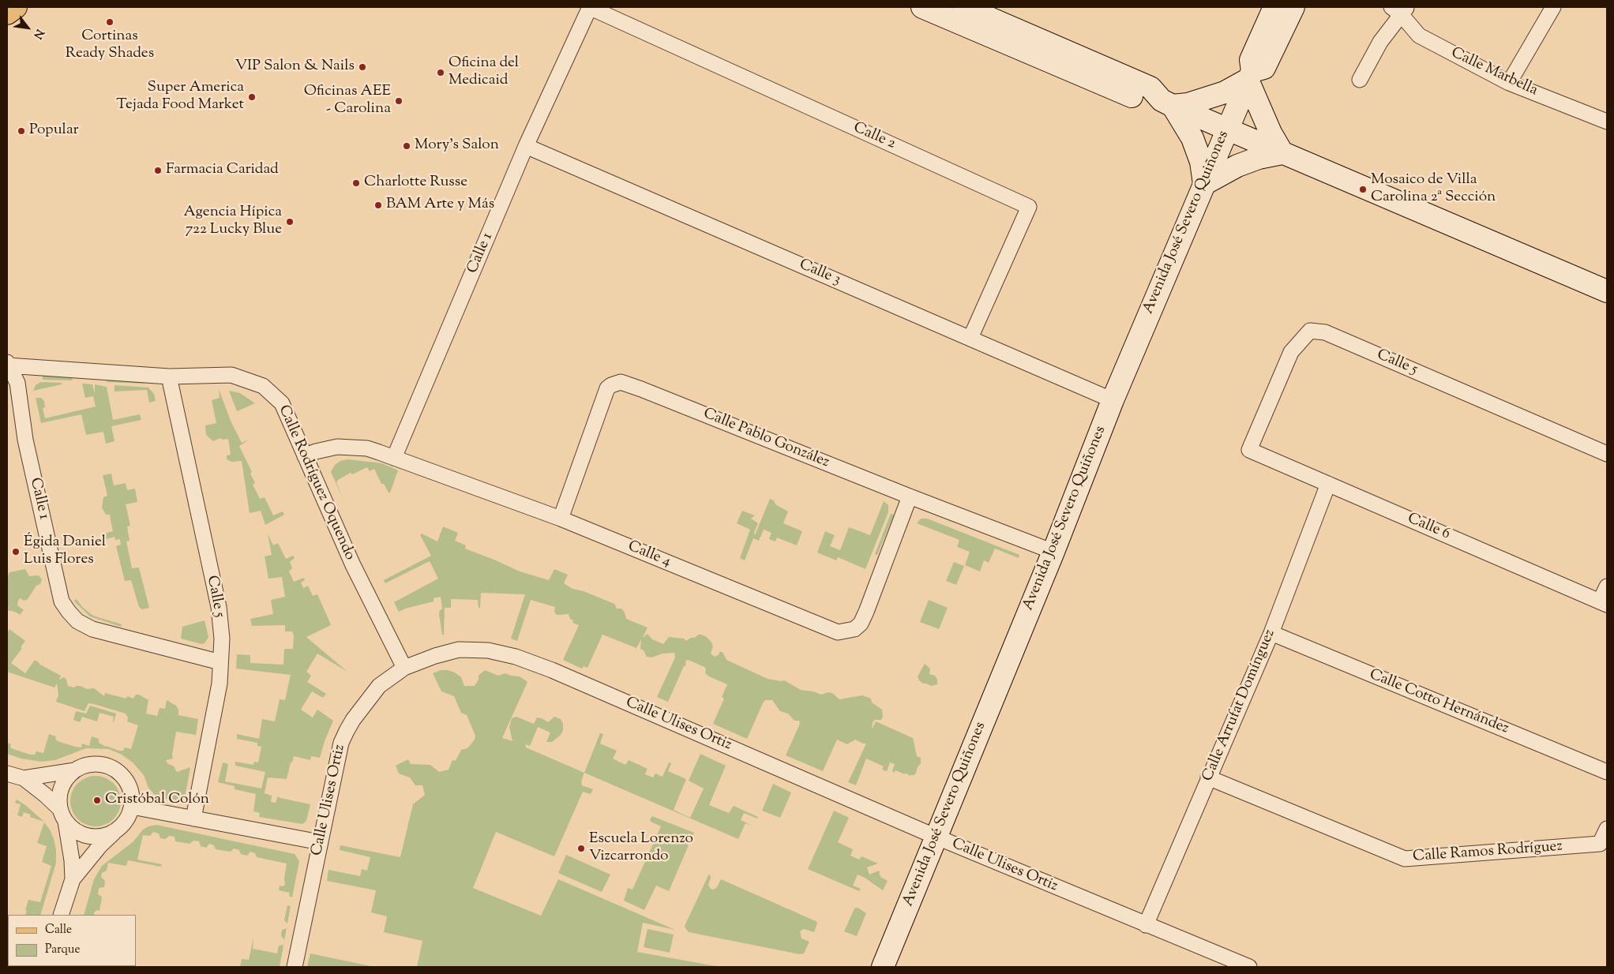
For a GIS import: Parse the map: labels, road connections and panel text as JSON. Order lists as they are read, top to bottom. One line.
{"streets":{"street":["Calle Marbella","Calle 2","Avenida José Severo Quiñones","Calle 1","Calle 3","Calle 5","Calle Pablo González","Calle Rodríguez Oquendo","Calle 6","Calle 4","Calle Cotto Hernández","Calle Arrufat Domínguez","Calle Ulises Ortiz","Calle Ramos Rodríguez"]},"crossings":[["Calle 2","Calle 1"],["Calle 2","Calle 3"],["Avenida José Severo Quiñones","Calle 3"],["Avenida José Severo Quiñones","Calle Pablo González"],["Avenida José Severo Quiñones","Calle Ulises Ortiz"],["Calle 1","Calle 3"],["Calle 1","Calle 5"],["Calle 1","Calle Rodríguez Oquendo"],["Calle 1","Calle 4"],["Calle 5","Calle Rodríguez Oquendo"],["Calle 5","Calle 6"],["Calle Pablo González","Calle 4"],["Calle Rodríguez Oquendo","Calle 4"],["Calle Rodríguez Oquendo","Calle Ulises Ortiz"],["Calle 6","Calle Arrufat Domínguez"],["Calle Cotto Hernández","Calle Arrufat Domínguez"],["Calle Arrufat Domínguez","Calle Ulises Ortiz"],["Calle Arrufat Domínguez","Calle Ramos Rodríguez"]],"places":["Cortinas Ready Shades","VIP Salon & Nails","Oficina del Medicaid","Super America Tejada Food Market","Oficinas AEE - Carolina","Popular","Mory's Salon","Farmacia Caridad","Charlotte Russe","Mosaico de Villa Carolina 2ª Sección","BAM Arte y Más","Agencia Hípica 722 Lucky Blue","Égida Daniel Luis Flores","Cristóbal Colón","Escuela Lorenzo Vizcarrondo"],"legend":["Calle","Parque"],"north":"bottom right"}
